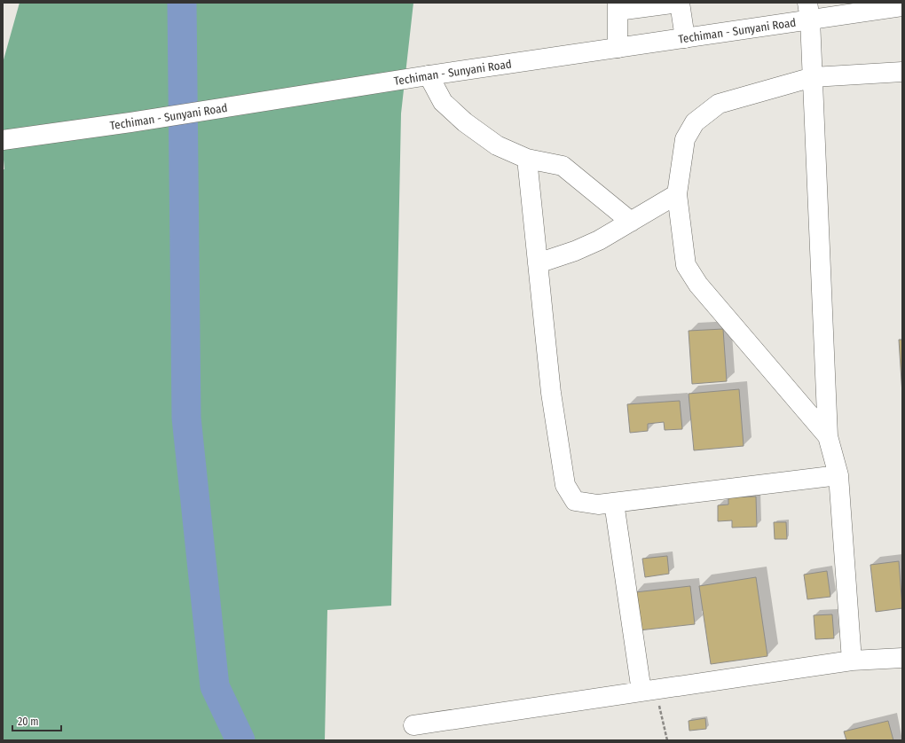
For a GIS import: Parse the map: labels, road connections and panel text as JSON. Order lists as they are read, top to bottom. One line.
{"streets":{"street":["Techiman - Sunyani Road"]},"scale_bar":"20 m"}
